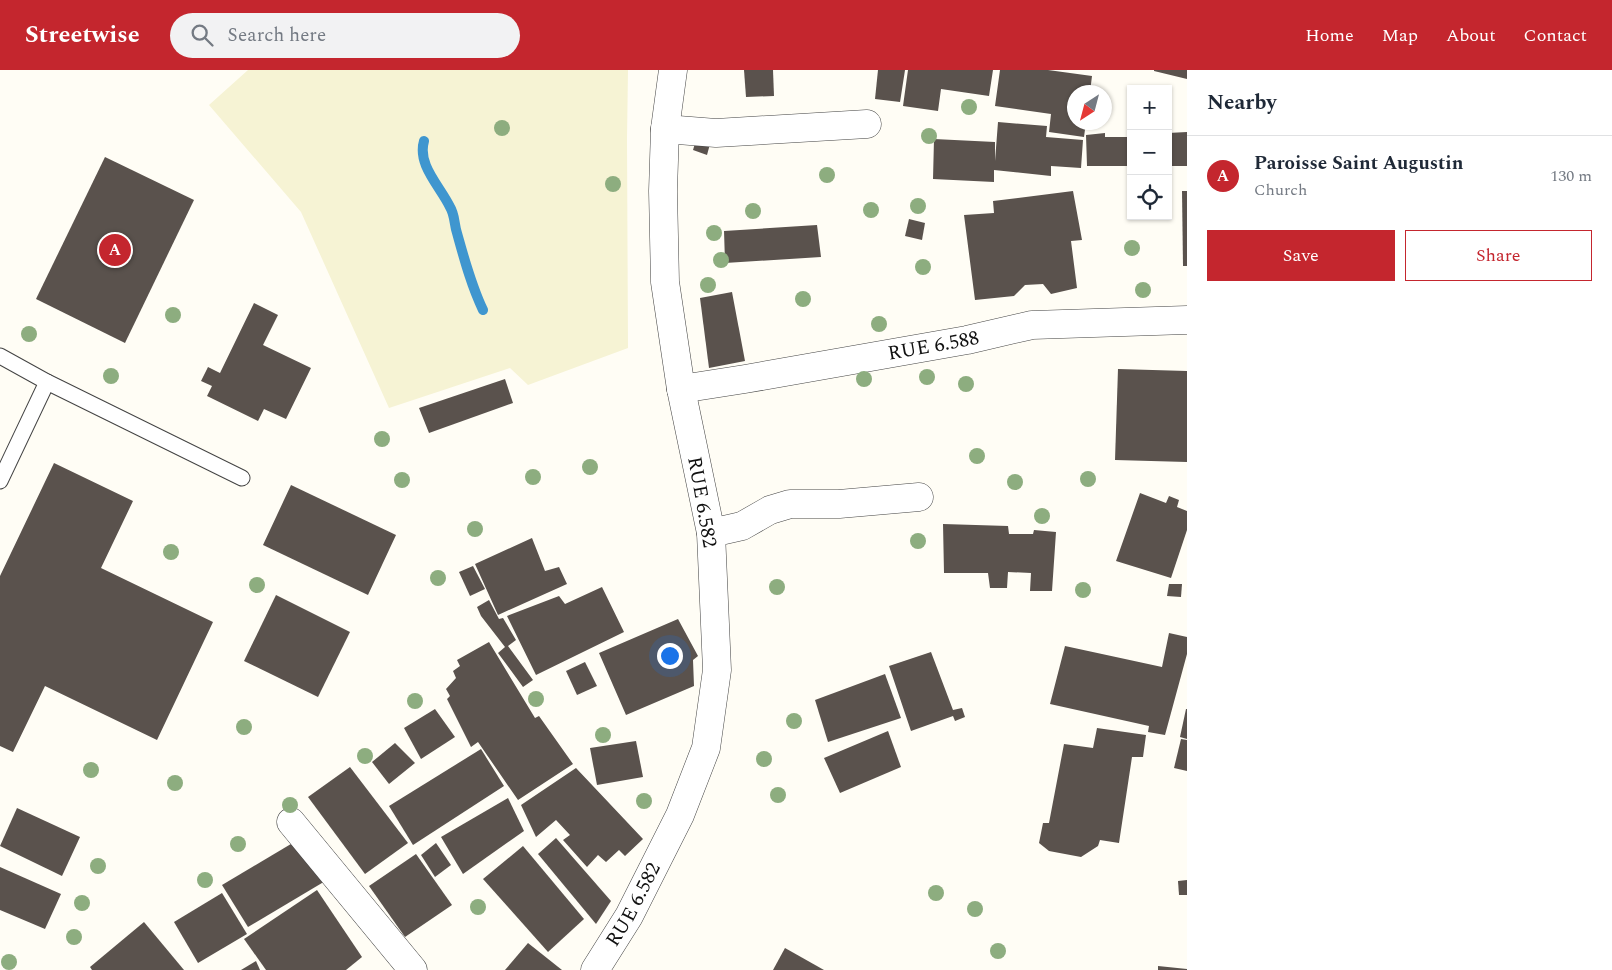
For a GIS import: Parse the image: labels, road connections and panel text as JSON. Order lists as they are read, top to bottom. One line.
{"streets":{"street":["RUE 6.588","RUE 6.582"]},"crossings":[["RUE 6.588","RUE 6.582"]],"north":"bottom left","page":{"header":"Streetwise","search":"Search here","nav":["Home","Map","About","Contact"],"heading":"Nearby","map_buttons":["+","−"],"list":[{"mark":"A","name":"Paroisse Saint Augustin","note":"Church","value":"130 m"}],"buttons":["Save","Share"],"pins":"A"}}
